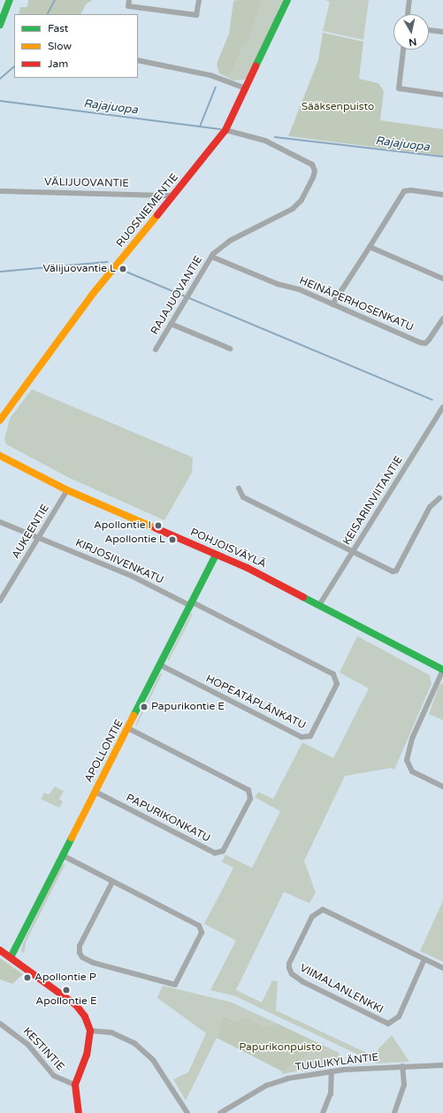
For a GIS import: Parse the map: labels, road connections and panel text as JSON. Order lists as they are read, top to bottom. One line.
{"streets":{"main road":["RUOSNIEMENTIE","POHJOISVÄYLÄ","APOLLONTIE"],"street":["VÄLIJUOVANTIE","RAJAJUOVANTIE","HEINÄPERHOSENKATU","KEISARINVIITANTIE","AUKEENTIE","KIRJOSIIVENKATU","HOPEATÄPLÄNKATU","PAPURIKONKATU","VIIMALANLENKKI","KESTINTIE","TUULIKYLÄNTIE"]},"crossings":[["VÄLIJUOVANTIE","RUOSNIEMENTIE"],["RUOSNIEMENTIE","RAJAJUOVANTIE"],["RAJAJUOVANTIE","HEINÄPERHOSENKATU"],["KEISARINVIITANTIE","POHJOISVÄYLÄ"],["AUKEENTIE","POHJOISVÄYLÄ"],["AUKEENTIE","KIRJOSIIVENKATU"],["POHJOISVÄYLÄ","APOLLONTIE"],["KIRJOSIIVENKATU","HOPEATÄPLÄNKATU"],["KIRJOSIIVENKATU","APOLLONTIE"],["HOPEATÄPLÄNKATU","APOLLONTIE"],["APOLLONTIE","PAPURIKONKATU"]],"water":["Rajajuopa"],"parks":["Sääksenpuisto","Papurikonpuisto"],"places":["Välijuovantie L","Apollontie I","Apollontie L","Papurikontie E","Apollontie P","Apollontie E"],"legend":["Fast","Slow","Jam"],"north":"bottom"}
